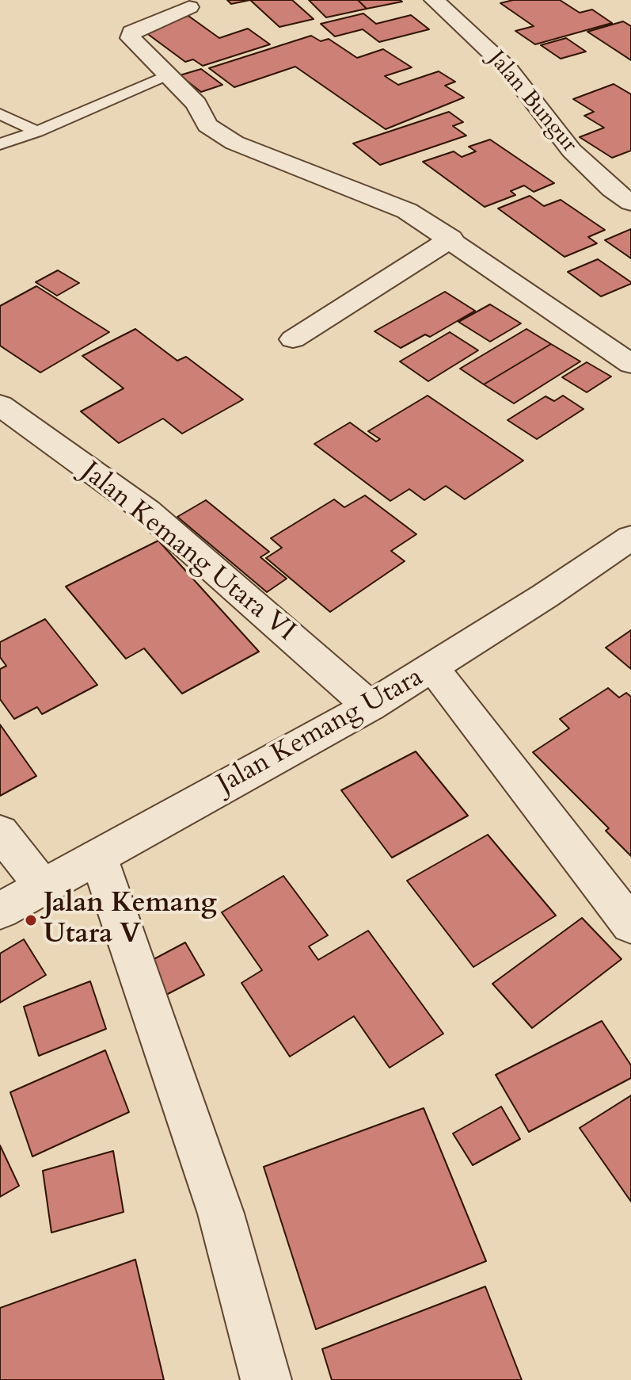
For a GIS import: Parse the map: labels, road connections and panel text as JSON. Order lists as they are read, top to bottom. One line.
{"streets":{"street":["Jalan Bungur","Jalan Kemang Utara VI","Jalan Kemang Utara"]},"crossings":[["Jalan Kemang Utara VI","Jalan Kemang Utara"]],"places":["Jalan Kemang Utara V"]}
